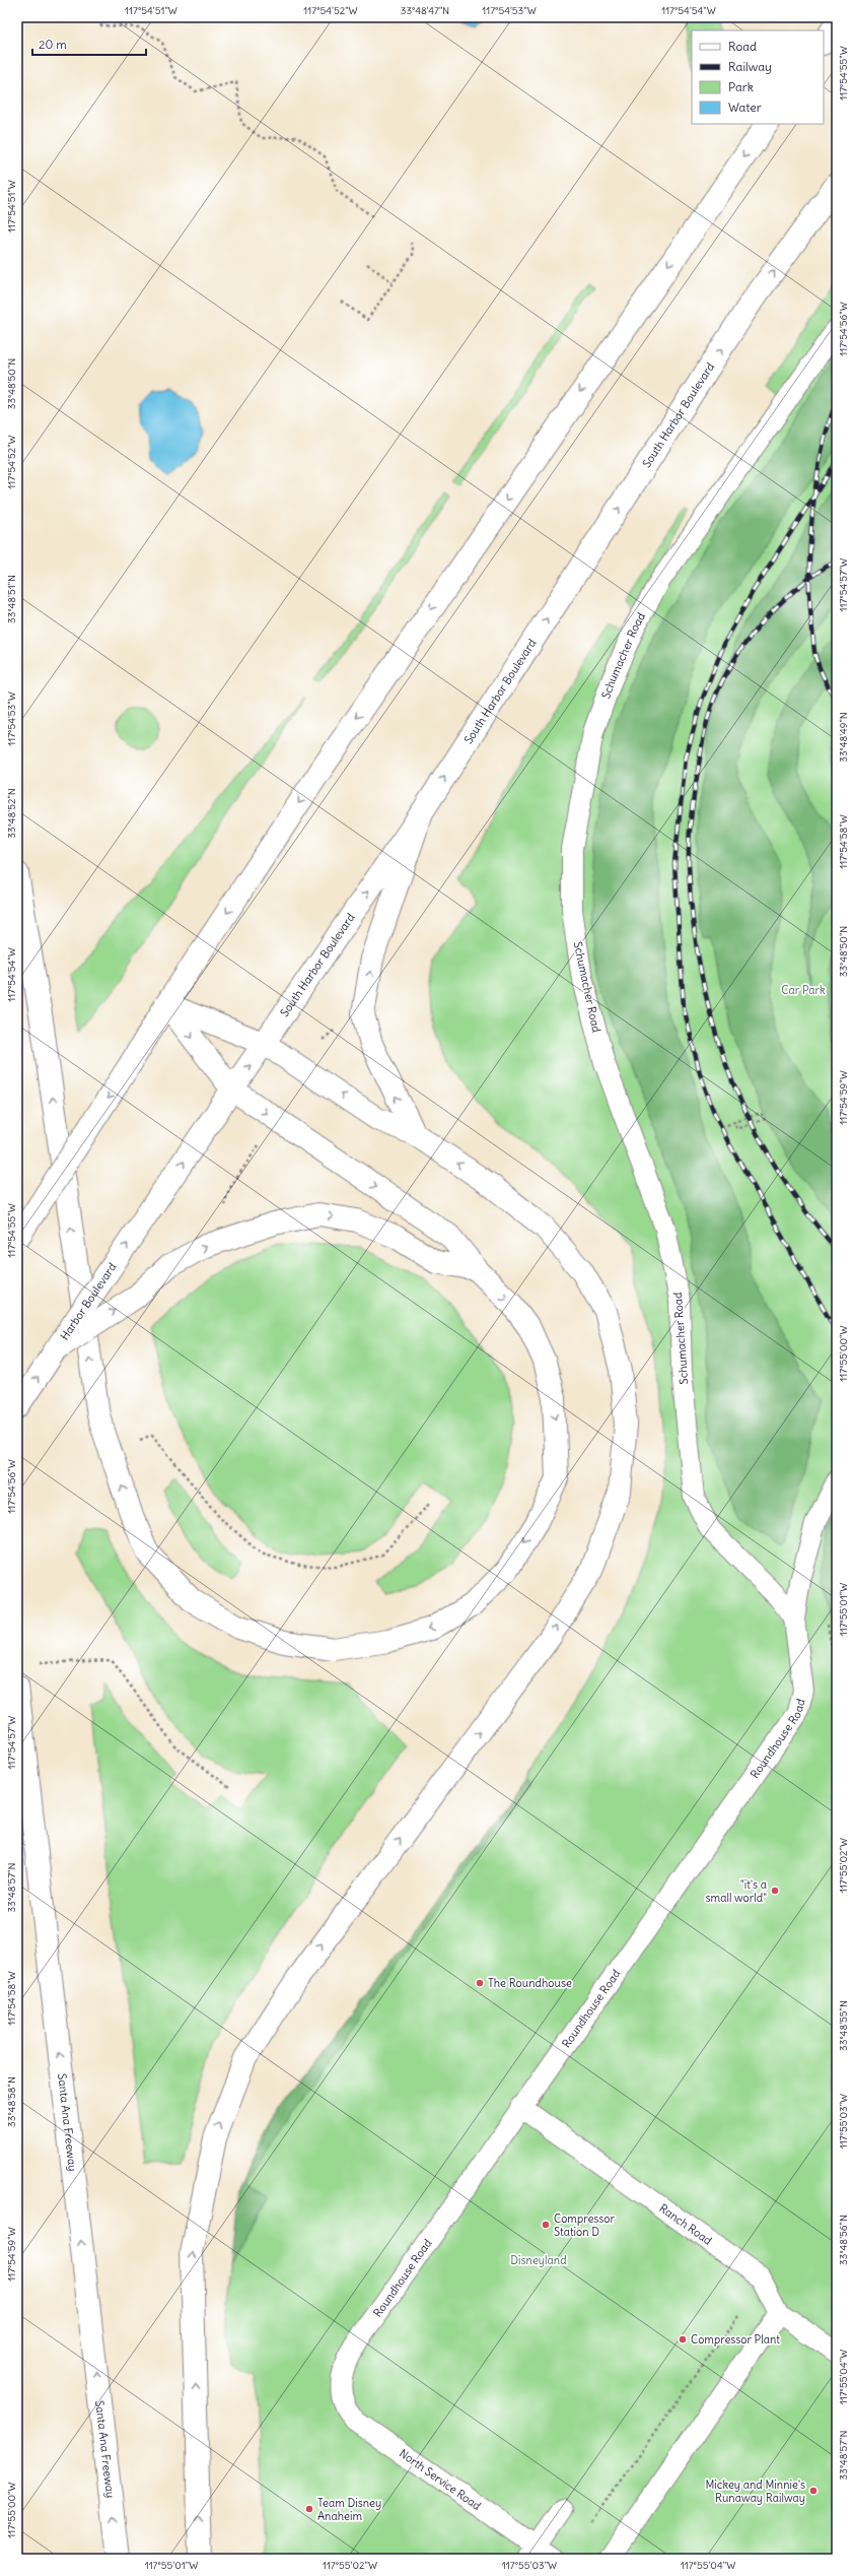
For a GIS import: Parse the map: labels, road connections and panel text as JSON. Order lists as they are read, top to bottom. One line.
{"streets":{"main road":["South Harbor Boulevard","Harbor Boulevard","Santa Ana Freeway"],"lane":["Schumacher Road","Roundhouse Road","Ranch Road","North Service Road"]},"crossings":[["South Harbor Boulevard","Harbor Boulevard"],["Schumacher Road","Roundhouse Road"],["Roundhouse Road","Ranch Road"],["Roundhouse Road","North Service Road"]],"one_way":["Santa Ana Freeway"],"parks":["Car Park","Disneyland"],"places":["\"it's a small world\"","The Roundhouse","Compressor Station D","Compressor Plant","Mickey and Minnie's Runaway Railway","Team Disney Anaheim"],"legend":["Road","Railway","Park","Water"],"scale_bar":"20 m","coordinates":["117°54'51\"W","117°54'52\"W","33°48'47\"N","117°54'53\"W","117°54'54\"W","117°54'55\"W","117°54'56\"W","33°48'50\"N","117°54'57\"W","33°48'51\"N","33°48'49\"N","33°48'52\"N","117°54'58\"W","117°54'59\"W","117°55'00\"W","117°55'01\"W","117°55'02\"W","33°48'57\"N","33°48'55\"N","33°48'58\"N","117°55'03\"W","33°48'56\"N","117°55'04\"W"]}
